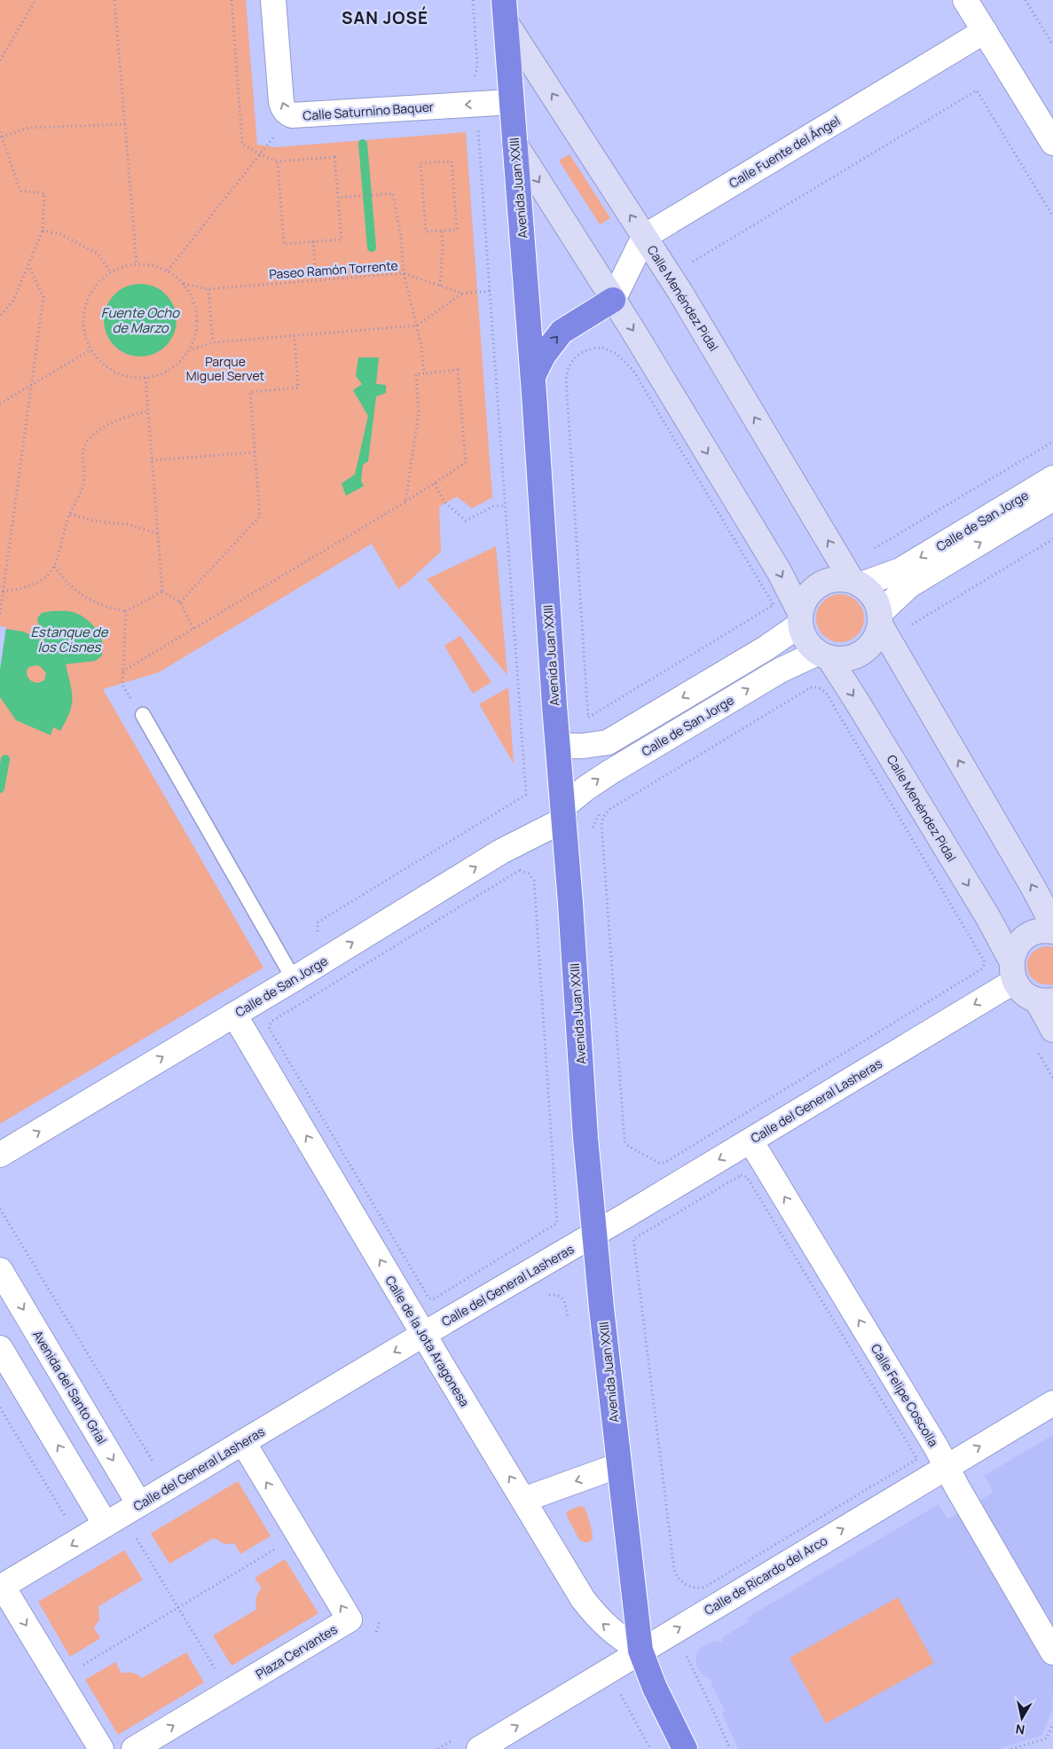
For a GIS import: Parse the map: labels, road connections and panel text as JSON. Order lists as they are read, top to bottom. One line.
{"streets":{"highway":["Avenida Juan XXIII"],"main road":["Calle Menéndez Pidal"],"street":["Calle Saturnino Baquer","Calle Fuente del Ángel","Calle de San Jorge","Calle del General Lasheras","Calle de la Jota Aragonesa","Avenida del Santo Grial","Calle Felipe Coscolla","Calle de Ricardo del Arco","Plaza Cervantes"],"path":["Paseo Ramón Torrente"]},"crossings":[["Calle Saturnino Baquer","Avenida Juan XXIII"],["Calle Fuente del Ángel","Calle Menéndez Pidal"],["Avenida Juan XXIII","Calle Menéndez Pidal"],["Avenida Juan XXIII","Calle de San Jorge"],["Avenida Juan XXIII","Calle del General Lasheras"],["Avenida Juan XXIII","Calle de la Jota Aragonesa"],["Avenida Juan XXIII","Calle de Ricardo del Arco"],["Calle Menéndez Pidal","Calle de San Jorge"],["Calle Menéndez Pidal","Calle del General Lasheras"],["Calle de San Jorge","Calle de la Jota Aragonesa"],["Calle del General Lasheras","Calle de la Jota Aragonesa"],["Calle del General Lasheras","Avenida del Santo Grial"],["Calle del General Lasheras","Calle Felipe Coscolla"],["Calle del General Lasheras","Plaza Cervantes"],["Calle de la Jota Aragonesa","Calle de Ricardo del Arco"],["Calle Felipe Coscolla","Calle de Ricardo del Arco"]],"one_way":["Calle del General Lasheras","Calle de la Jota Aragonesa","Calle Felipe Coscolla","Calle de Ricardo del Arco"],"districts":["SAN JOSÉ"],"water":["Fuente Ocho de Marzo","Estanque de los Cisnes"],"parks":["Parque Miguel Servet"],"north":"bottom"}
